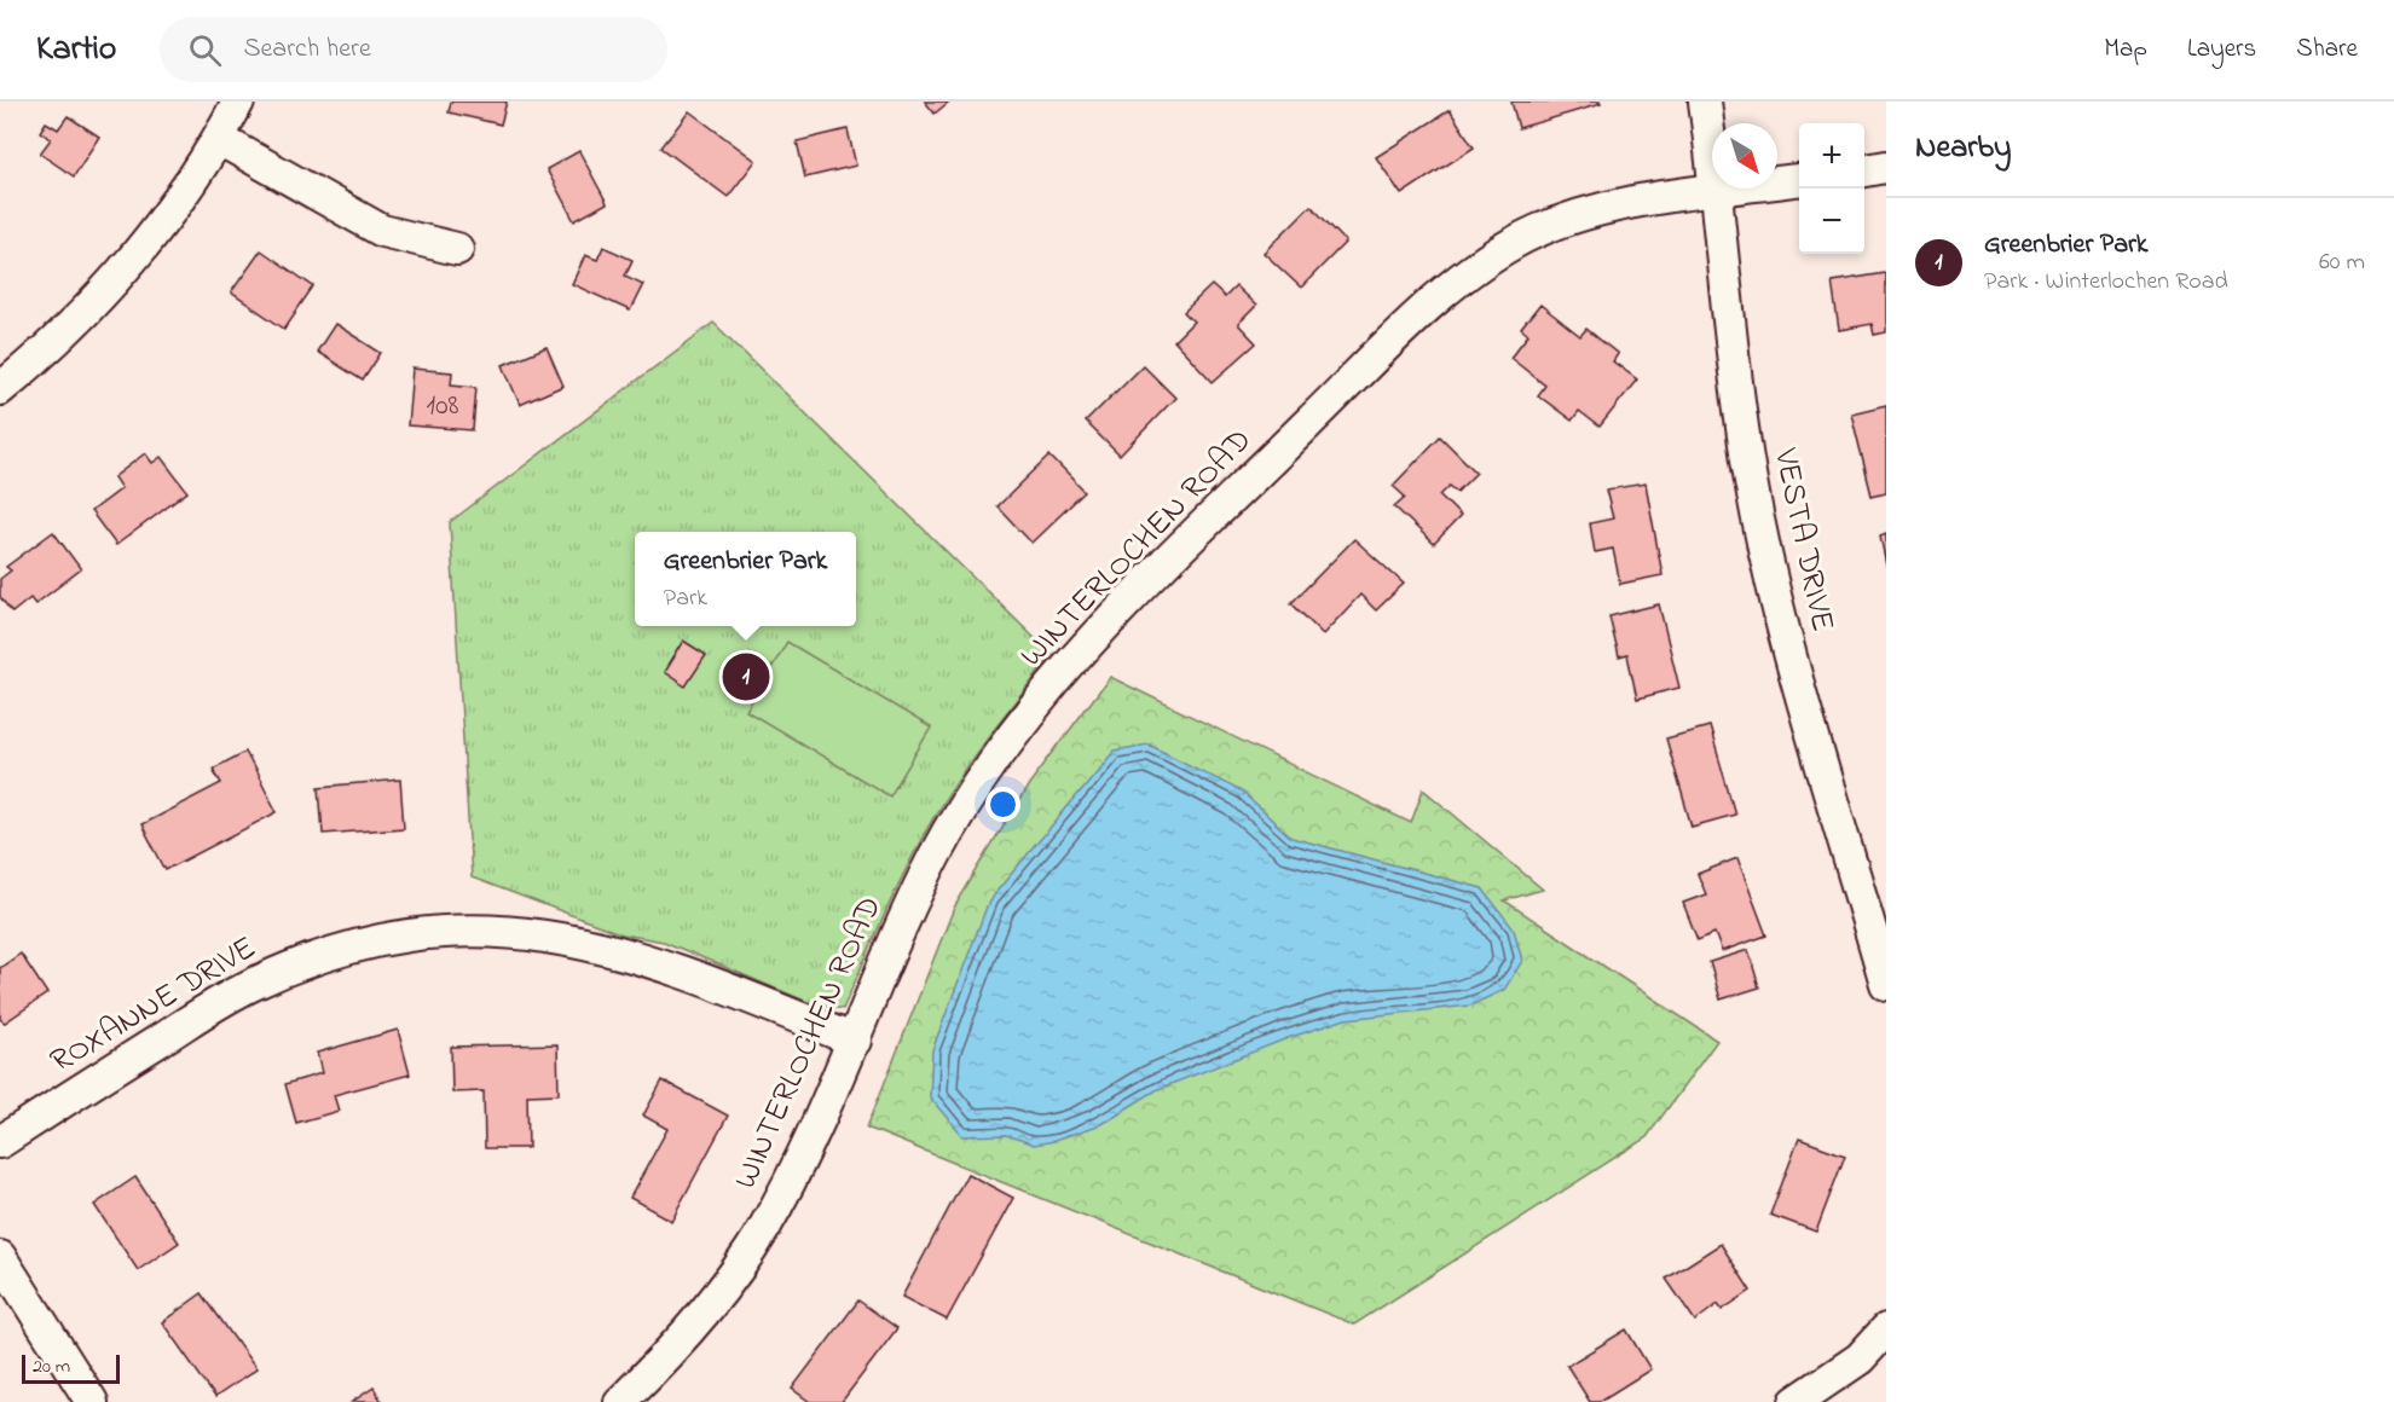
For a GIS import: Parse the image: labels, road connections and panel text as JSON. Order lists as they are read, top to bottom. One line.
{"streets":{"street":["VESTA DRIVE","WINTERLOCHEN ROAD","ROXANNE DRIVE"]},"crossings":[["VESTA DRIVE","WINTERLOCHEN ROAD"],["WINTERLOCHEN ROAD","ROXANNE DRIVE"]],"house_numbers":["108"],"scale_bar":"20 m","north":"bottom right","page":{"header":"Kartio","search":"Search here","nav":["Map","Layers","Share"],"heading":"Nearby","map_buttons":["+","−"],"list":[{"mark":"1","name":"Greenbrier Park","note":"Park · Winterlochen Road","value":"60 m"}],"popup":["Greenbrier Park","Park"],"pins":"1","scale":"20 m"}}
